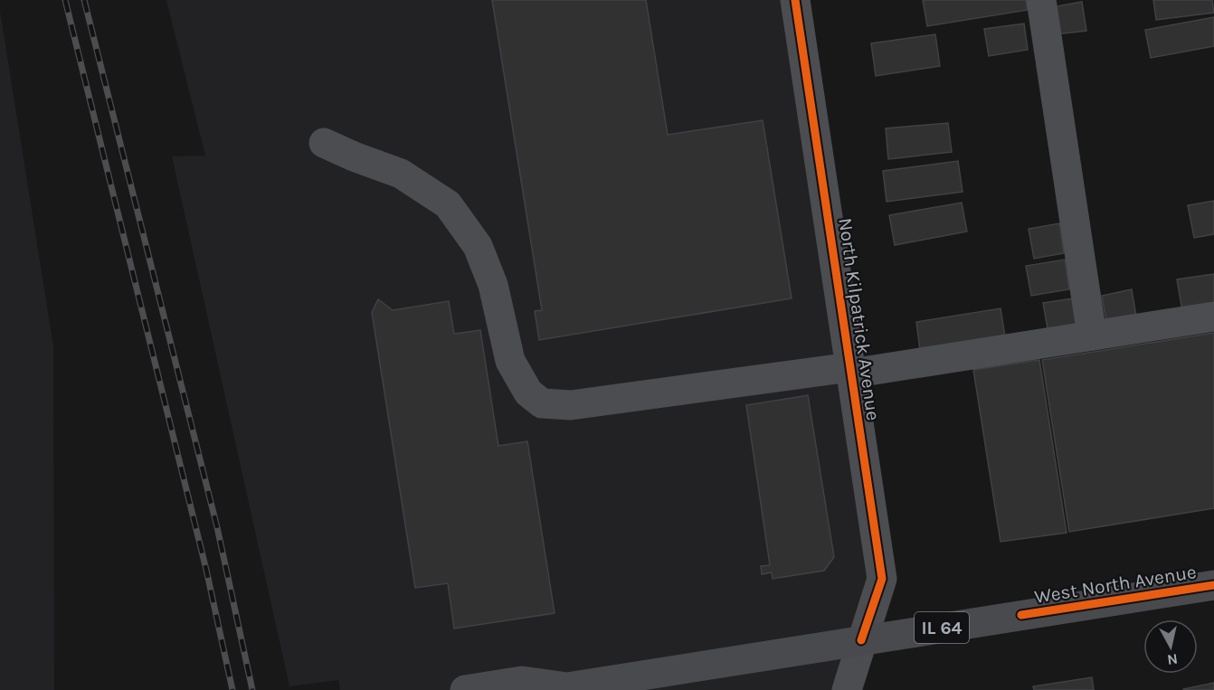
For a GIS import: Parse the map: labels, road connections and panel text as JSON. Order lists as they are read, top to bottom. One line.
{"streets":{"main road":["West North Avenue","IL 64"],"street":["North Kilpatrick Avenue"]},"crossings":[["North Kilpatrick Avenue","West North Avenue"]],"north":"bottom"}
